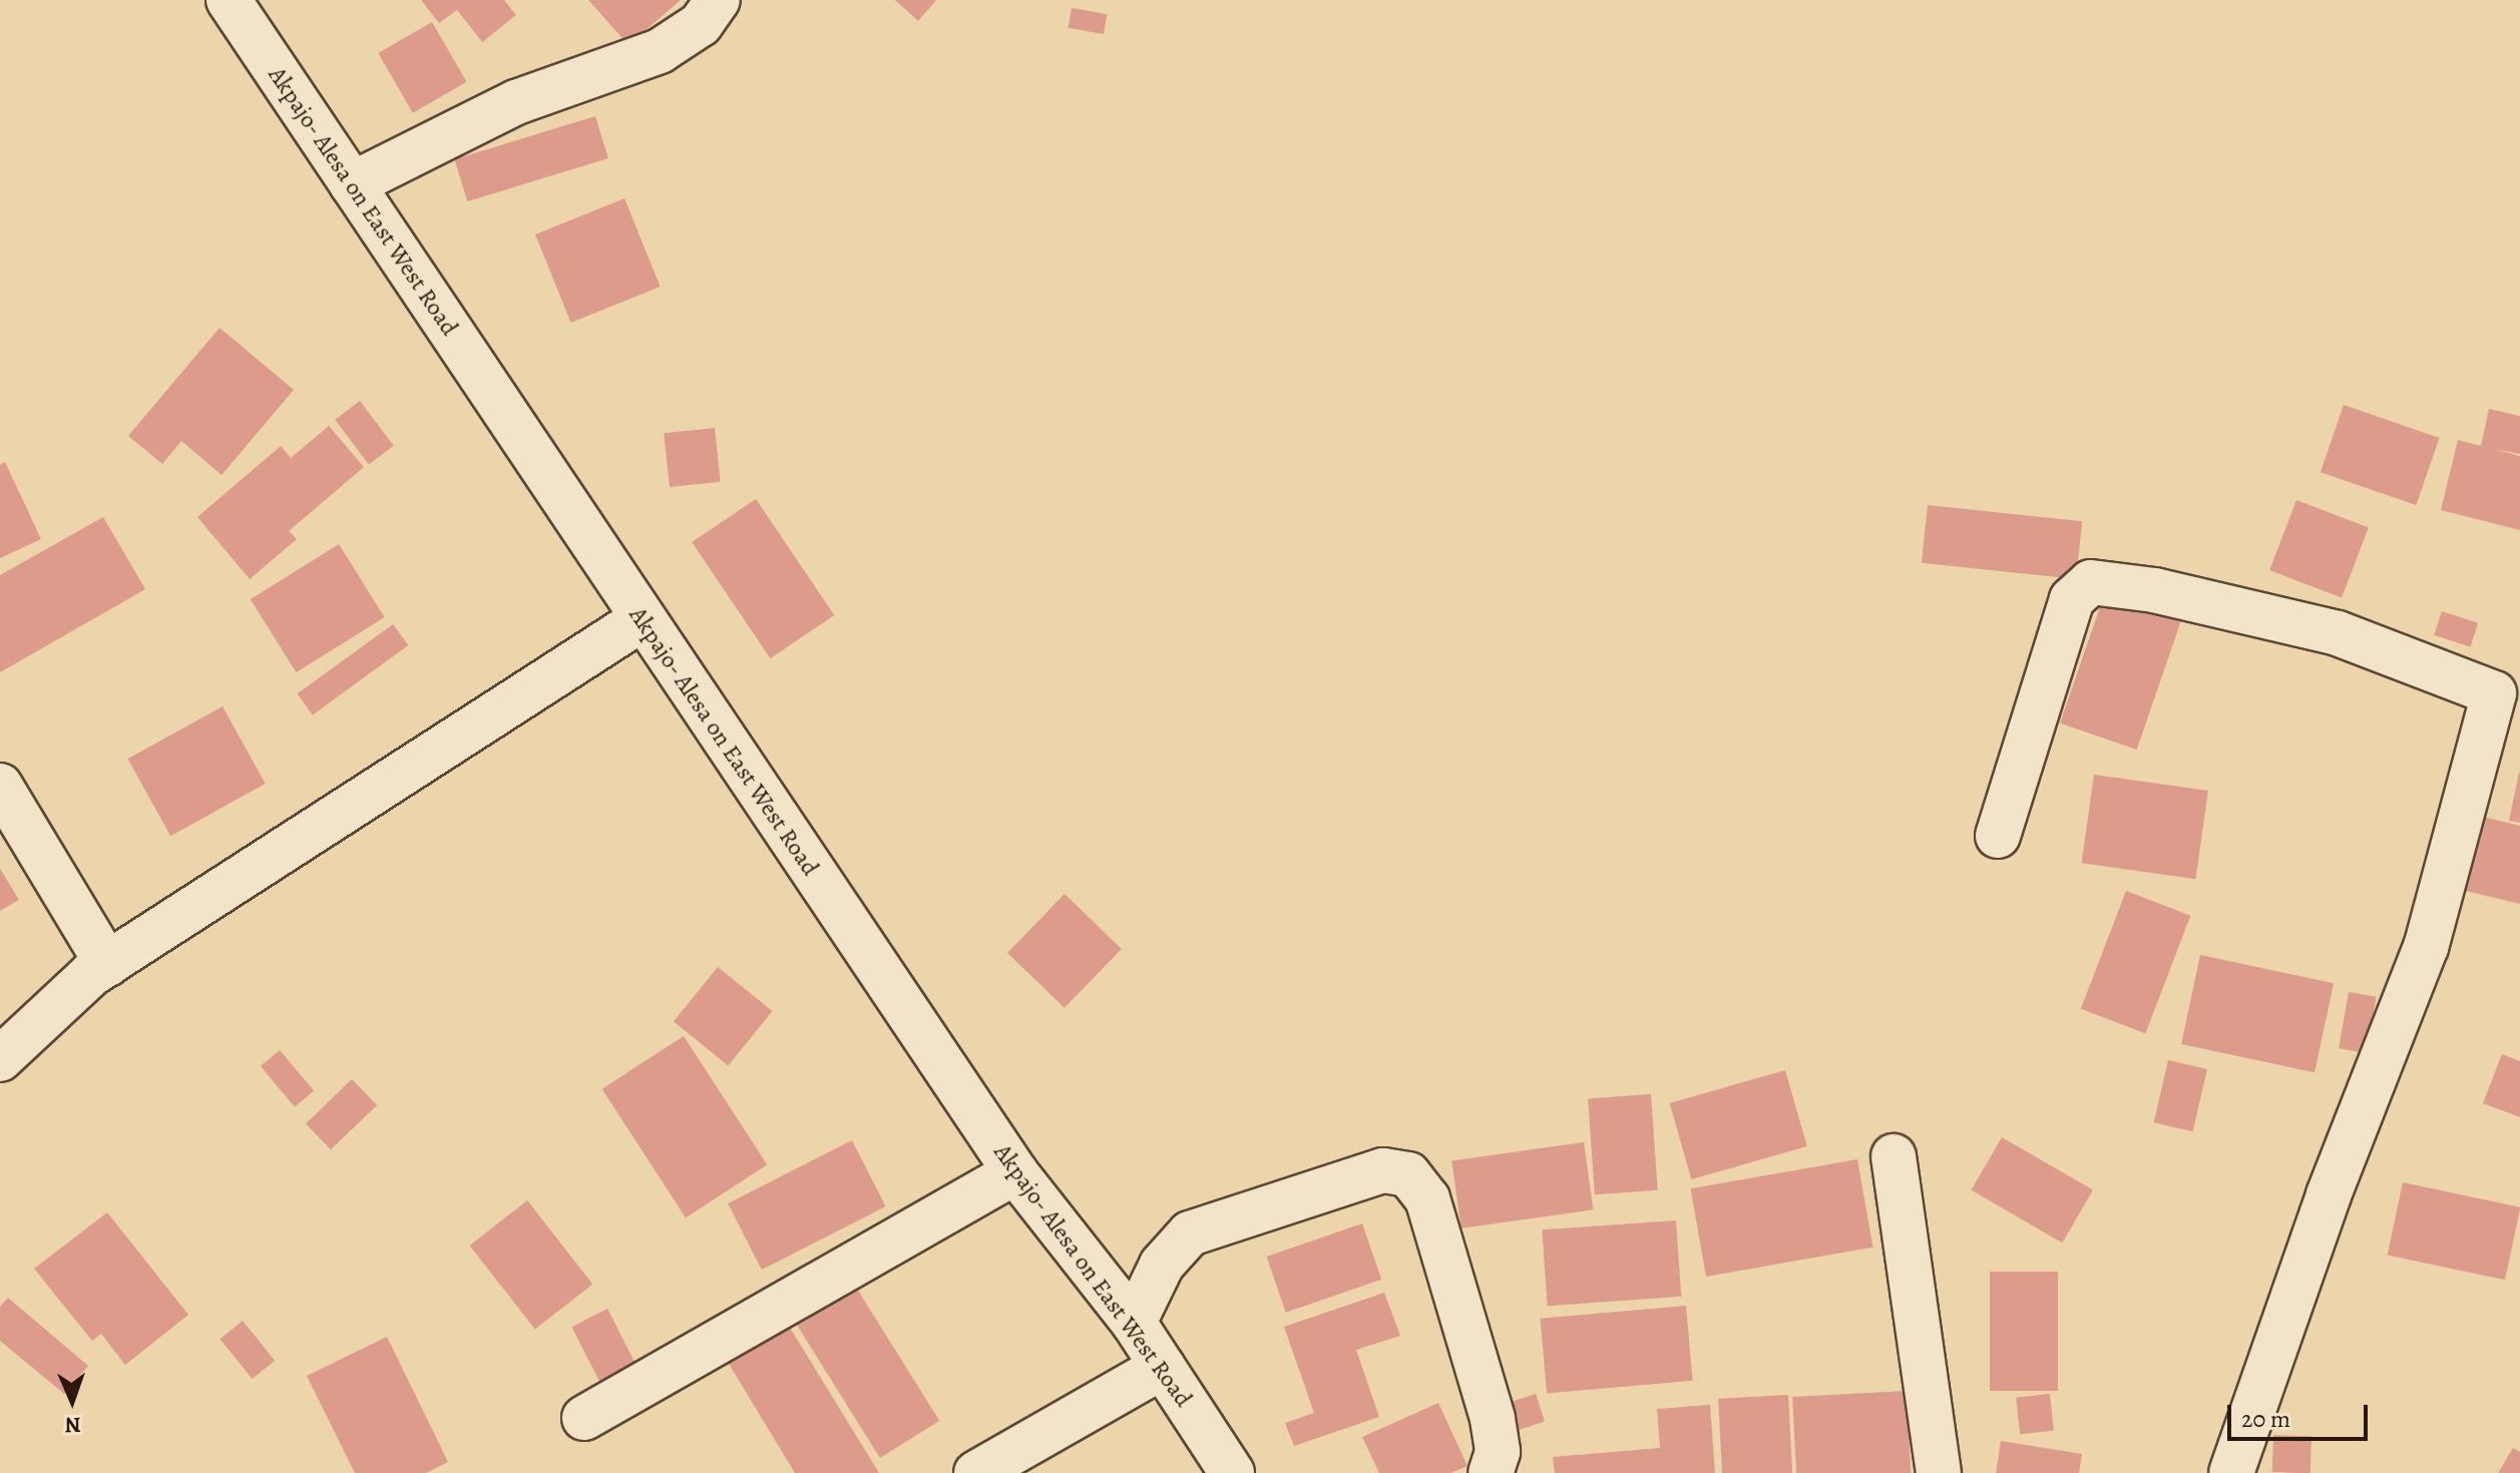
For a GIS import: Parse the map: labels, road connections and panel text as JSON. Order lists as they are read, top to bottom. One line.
{"streets":{"street":["Akpajo- Alesa on East West Road"]},"scale_bar":"20 m","north":"bottom"}
